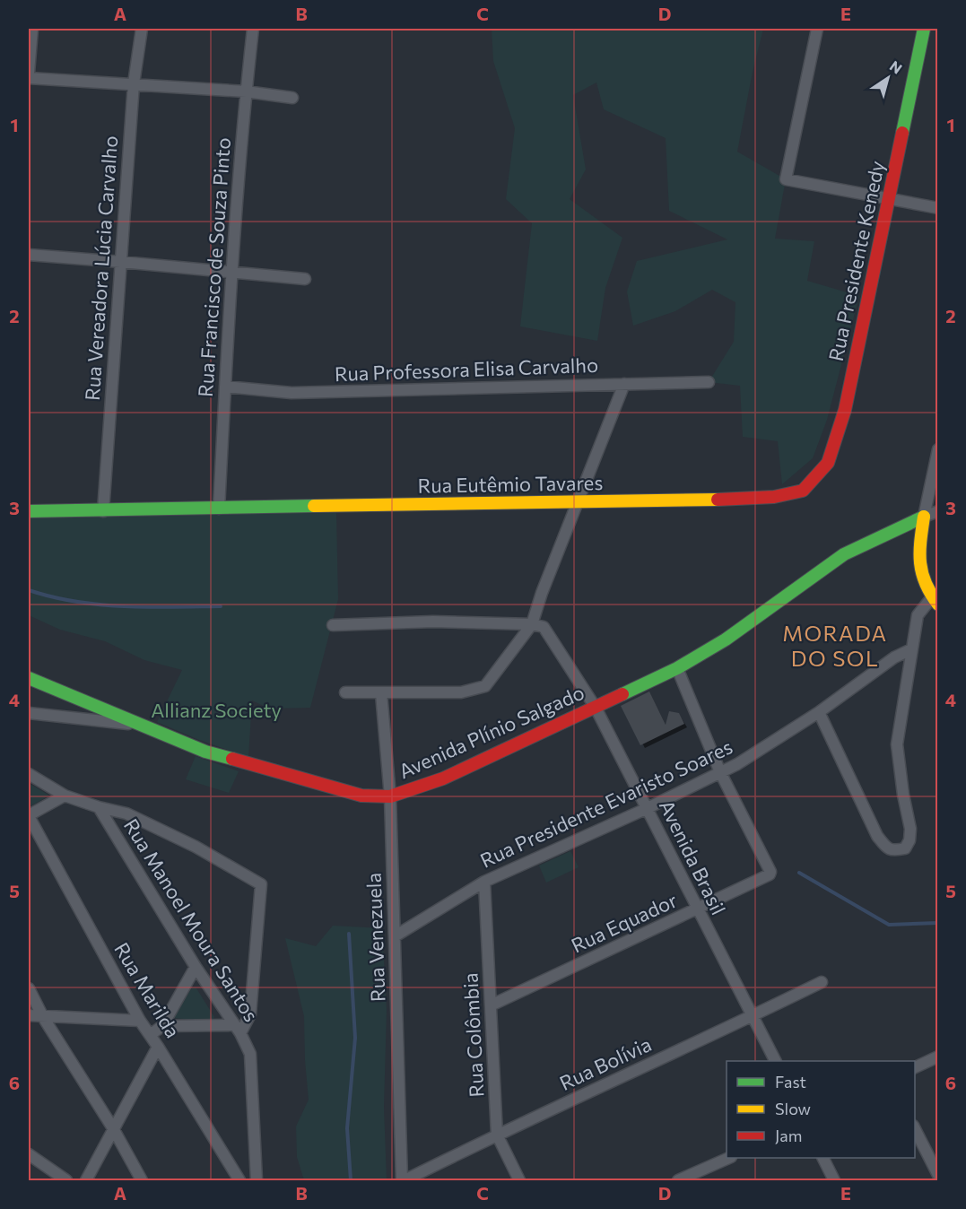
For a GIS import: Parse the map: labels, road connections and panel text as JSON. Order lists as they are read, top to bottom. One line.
{"streets":{"street":["Rua Presidente Kenedy","Rua Francisco de Souza Pinto","Rua Vereadora Lúcia Carvalho","Rua Professora Elisa Carvalho","Rua Eutêmio Tavares","Avenida Plínio Salgado","Rua Presidente Evaristo Soares","Avenida Brasil","Rua Manoel Moura Santos","Rua Equador","Rua Venezuela","Rua Marilda","Rua Colômbia","Rua Bolívia"]},"crossings":[["Rua Presidente Kenedy","Rua Eutêmio Tavares"],["Rua Francisco de Souza Pinto","Rua Professora Elisa Carvalho"],["Rua Francisco de Souza Pinto","Rua Eutêmio Tavares"],["Rua Vereadora Lúcia Carvalho","Rua Eutêmio Tavares"],["Avenida Plínio Salgado","Avenida Brasil"],["Avenida Plínio Salgado","Rua Venezuela"],["Rua Presidente Evaristo Soares","Avenida Brasil"],["Rua Presidente Evaristo Soares","Rua Equador"],["Rua Presidente Evaristo Soares","Rua Venezuela"],["Rua Presidente Evaristo Soares","Rua Colômbia"],["Avenida Brasil","Rua Equador"],["Avenida Brasil","Rua Bolívia"],["Rua Equador","Rua Colômbia"],["Rua Venezuela","Rua Bolívia"],["Rua Colômbia","Rua Bolívia"]],"districts":["MORADA DO SOL"],"parks":["Allianz Society"],"legend":["Fast","Slow","Jam"],"north":"top right","grid":{"columns":["A","B","C","D","E"],"rows":["1","2","3","4","5","6"]}}
